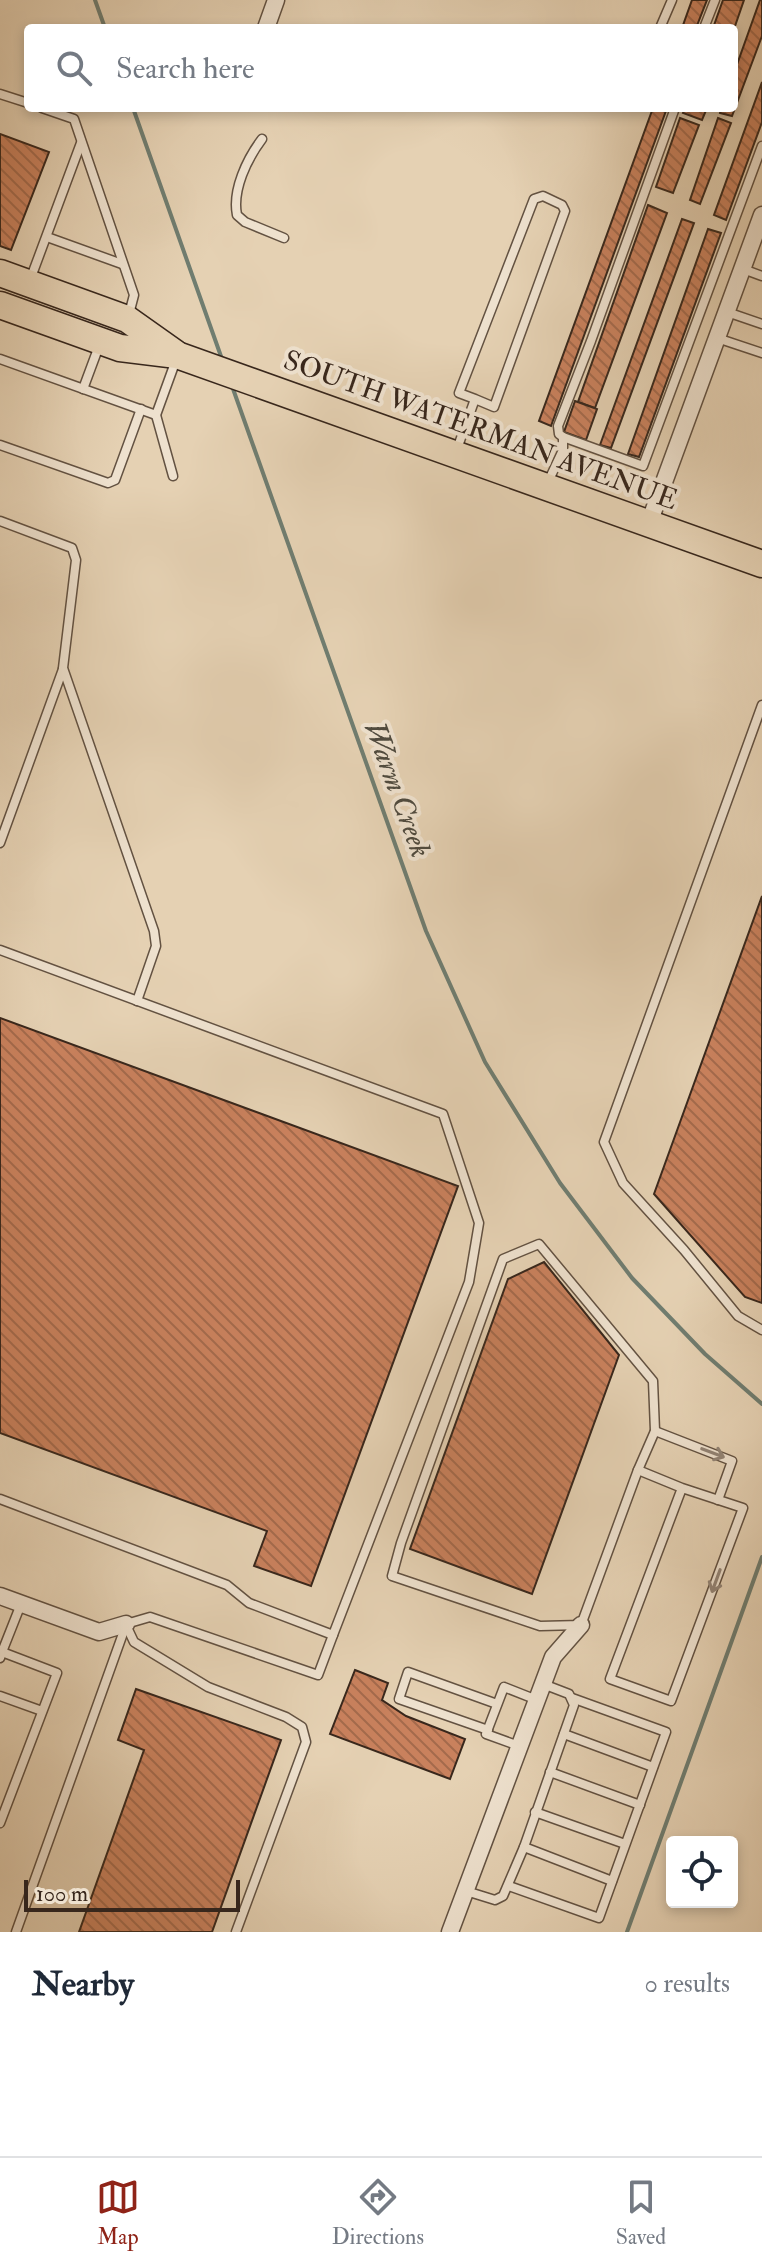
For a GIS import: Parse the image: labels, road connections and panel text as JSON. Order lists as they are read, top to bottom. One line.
{"streets":{"main road":["SOUTH WATERMAN AVENUE"]},"water":["Warm Creek"],"scale_bar":"100 m","page":{"search":"Search here","scale":"100 m","heading":["Nearby","0 results"],"nav":["Map","Directions","Saved"]}}
